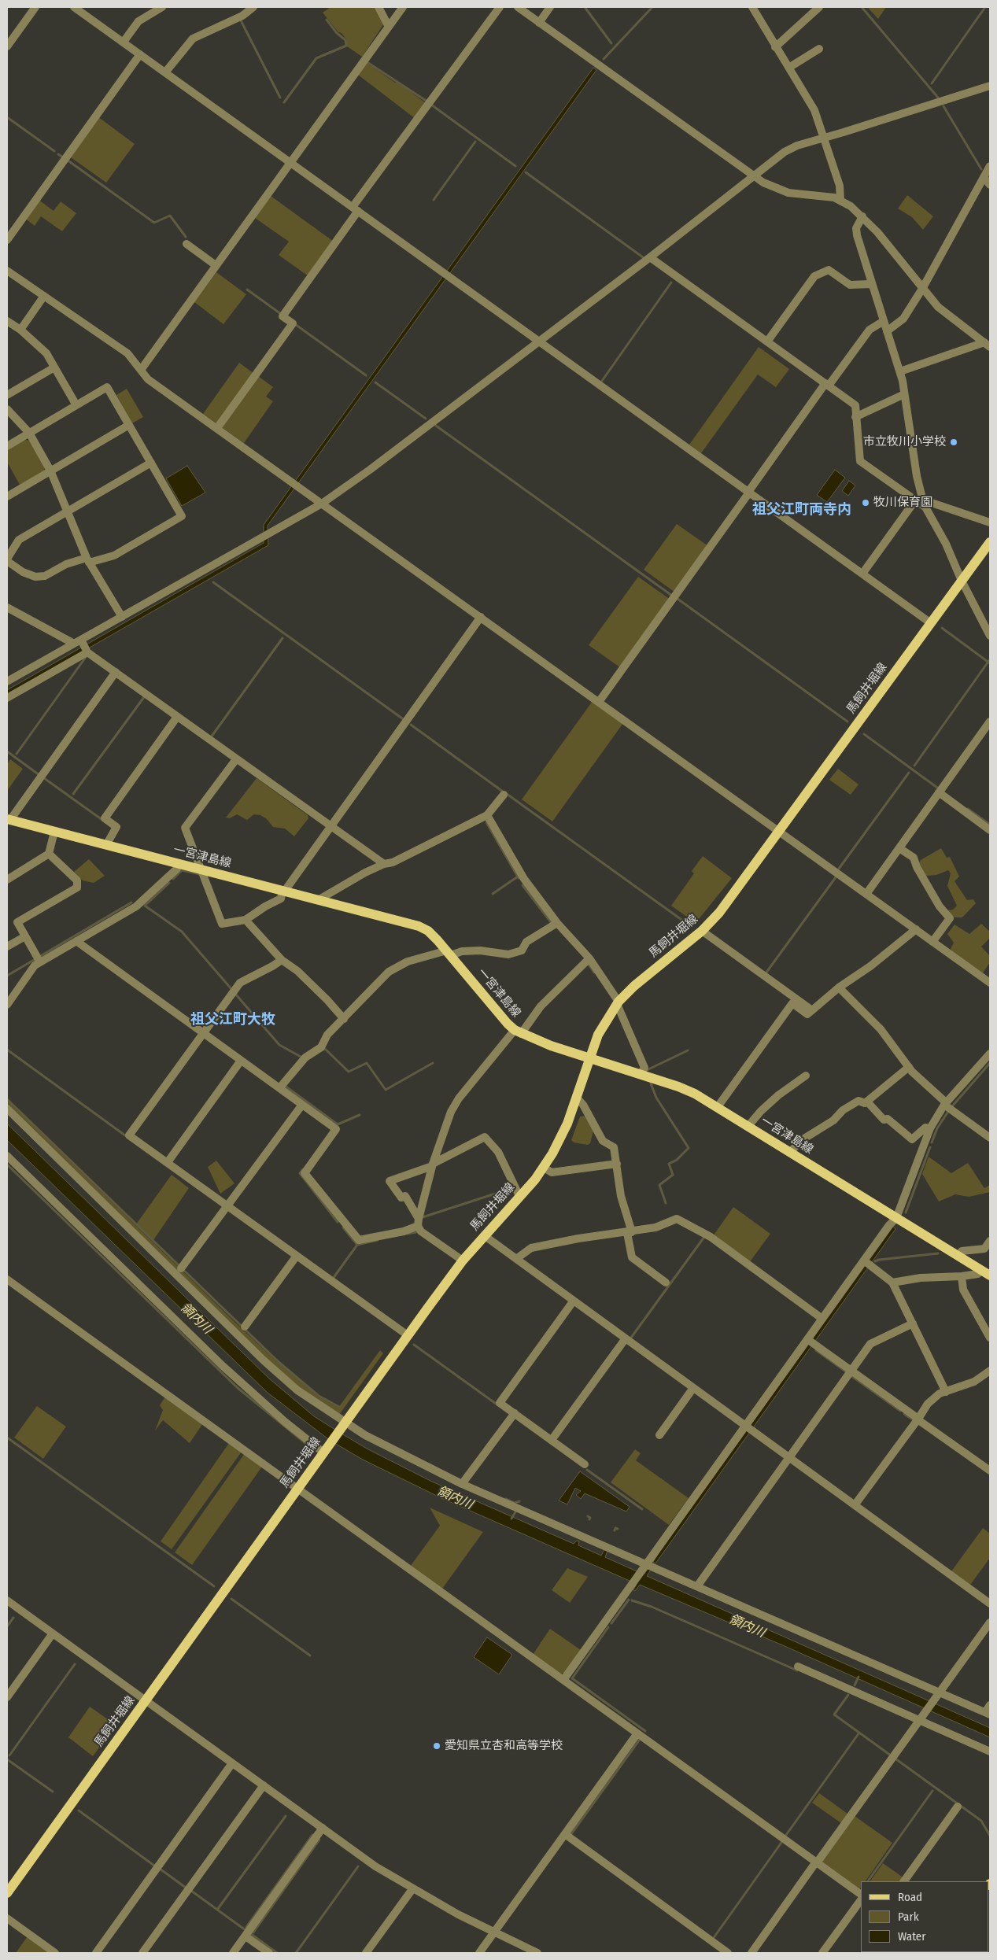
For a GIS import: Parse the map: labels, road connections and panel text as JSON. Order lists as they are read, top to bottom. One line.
{"streets":{"main road":["馬飼井堀線","一宮津島線"]},"crossings":[["馬飼井堀線","一宮津島線"]],"districts":["祖父江町両寺内","祖父江町大牧"],"water":["領内川"],"places":["市立牧川小学校","牧川保育園","愛知県立杏和高等学校"],"legend":["Road","Park","Water"]}
